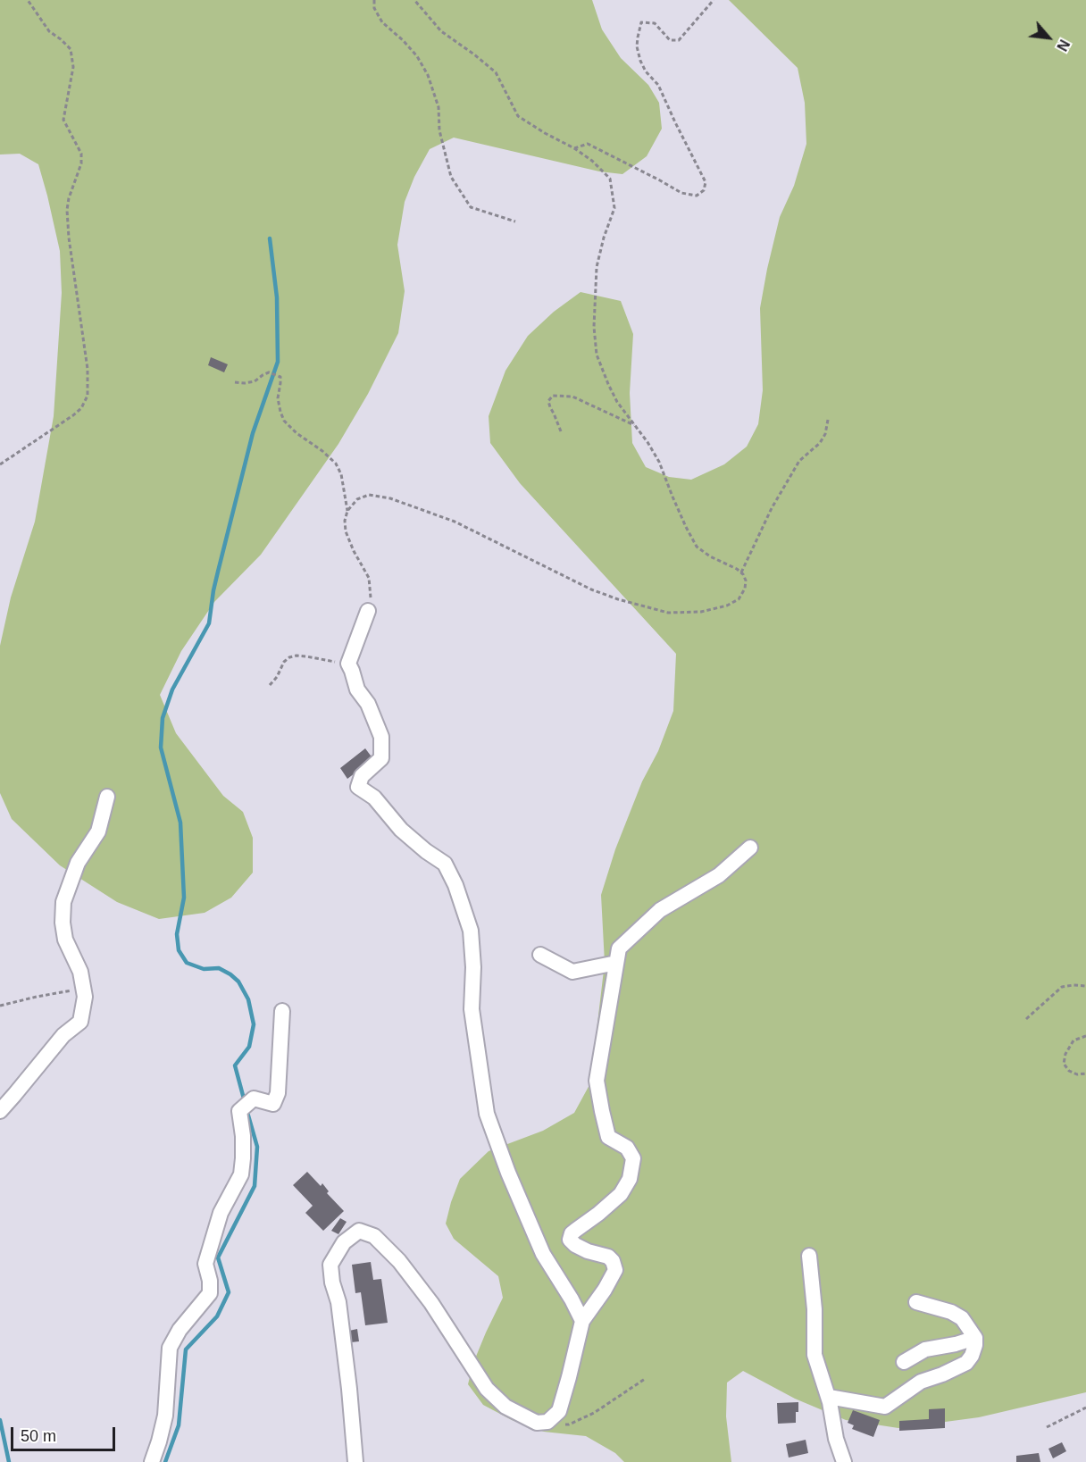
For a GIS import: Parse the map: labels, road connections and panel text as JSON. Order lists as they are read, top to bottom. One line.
{"scale_bar":"50 m","north":"bottom right"}
